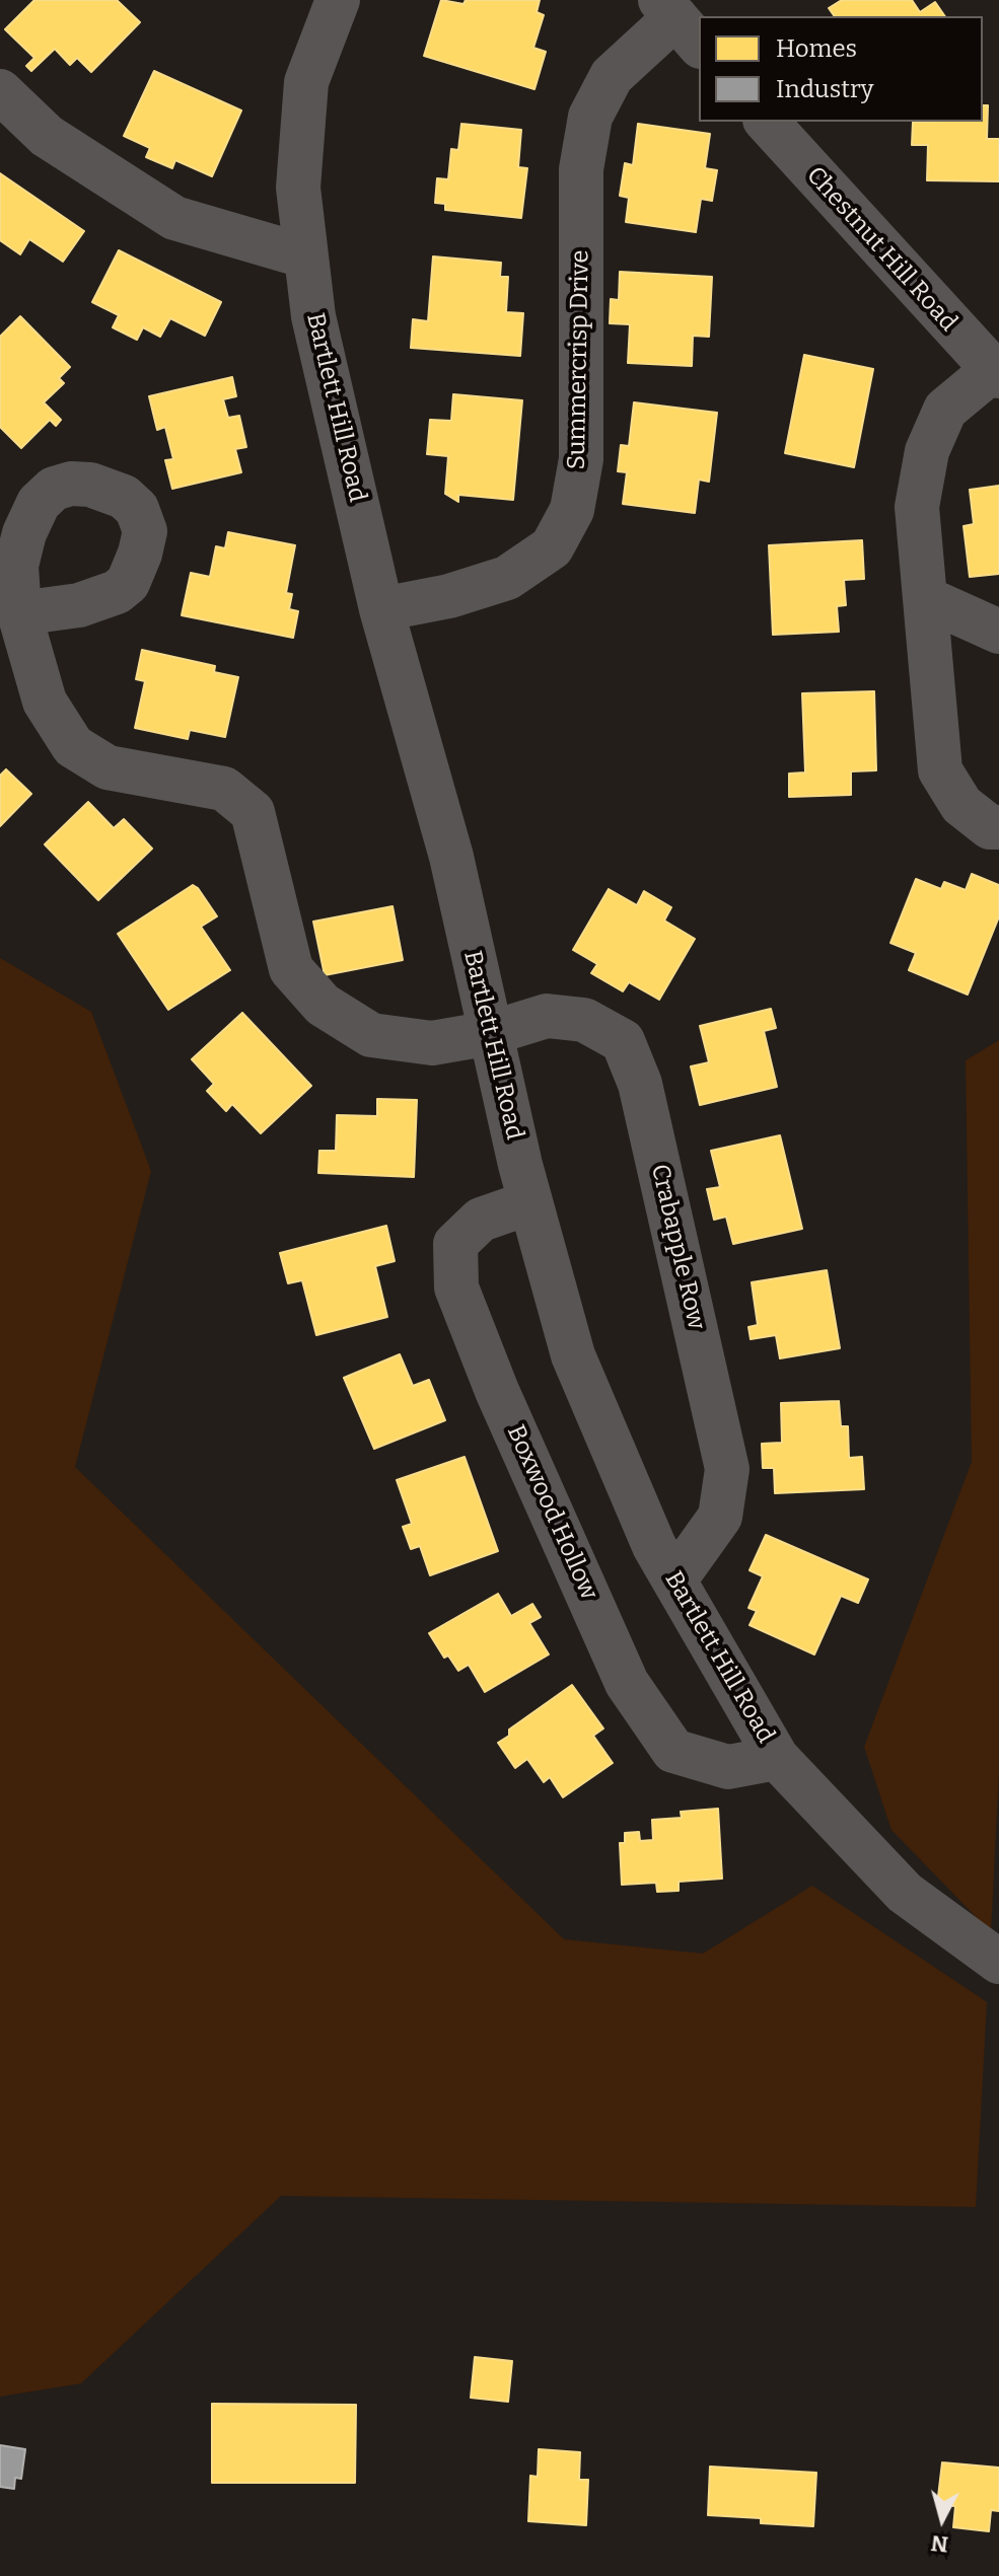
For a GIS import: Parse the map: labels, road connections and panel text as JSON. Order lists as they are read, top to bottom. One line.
{"streets":{"street":["Chestnut Hill Road","Summercrisp Drive","Bartlett Hill Road","Crabapple Row","Boxwood Hollow"]},"crossings":[["Summercrisp Drive","Bartlett Hill Road"],["Bartlett Hill Road","Crabapple Row"],["Bartlett Hill Road","Boxwood Hollow"]],"legend":["Homes","Industry"],"north":"bottom"}
